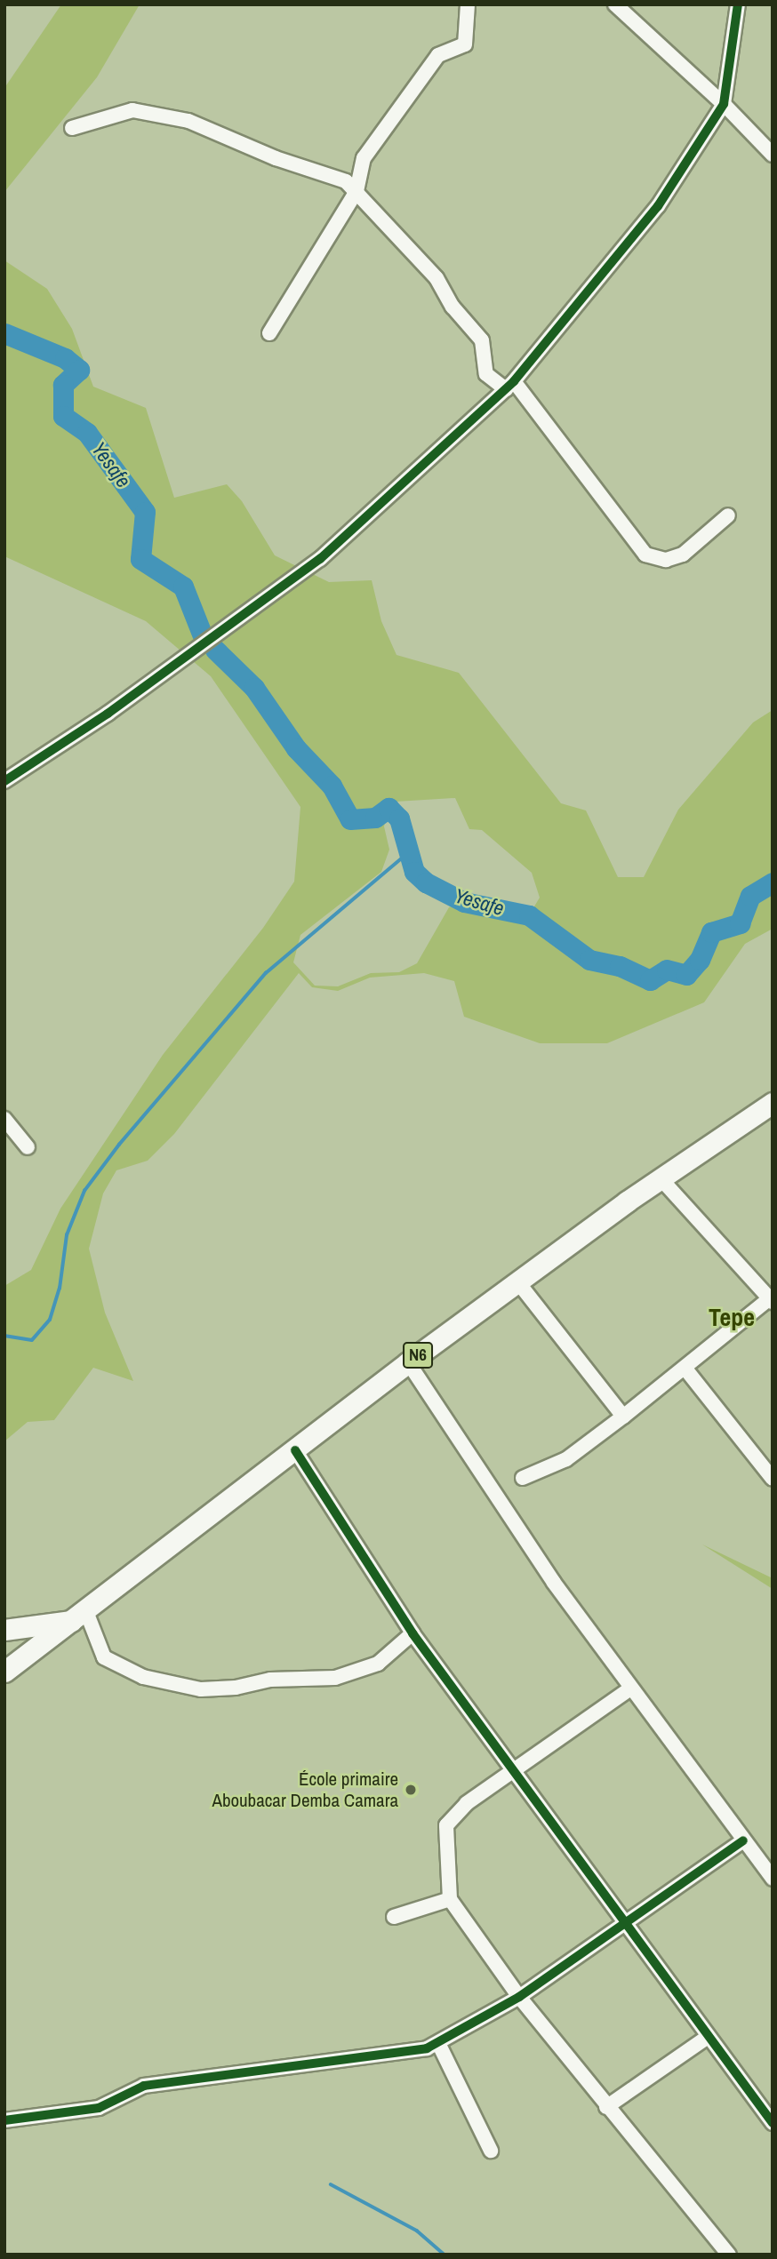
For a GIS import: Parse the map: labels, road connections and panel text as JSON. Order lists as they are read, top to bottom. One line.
{"streets":{"highway":["N6"]},"districts":["Tepe"],"water":["Yesafe"],"places":["École primaire Aboubacar Demba Camara"]}
